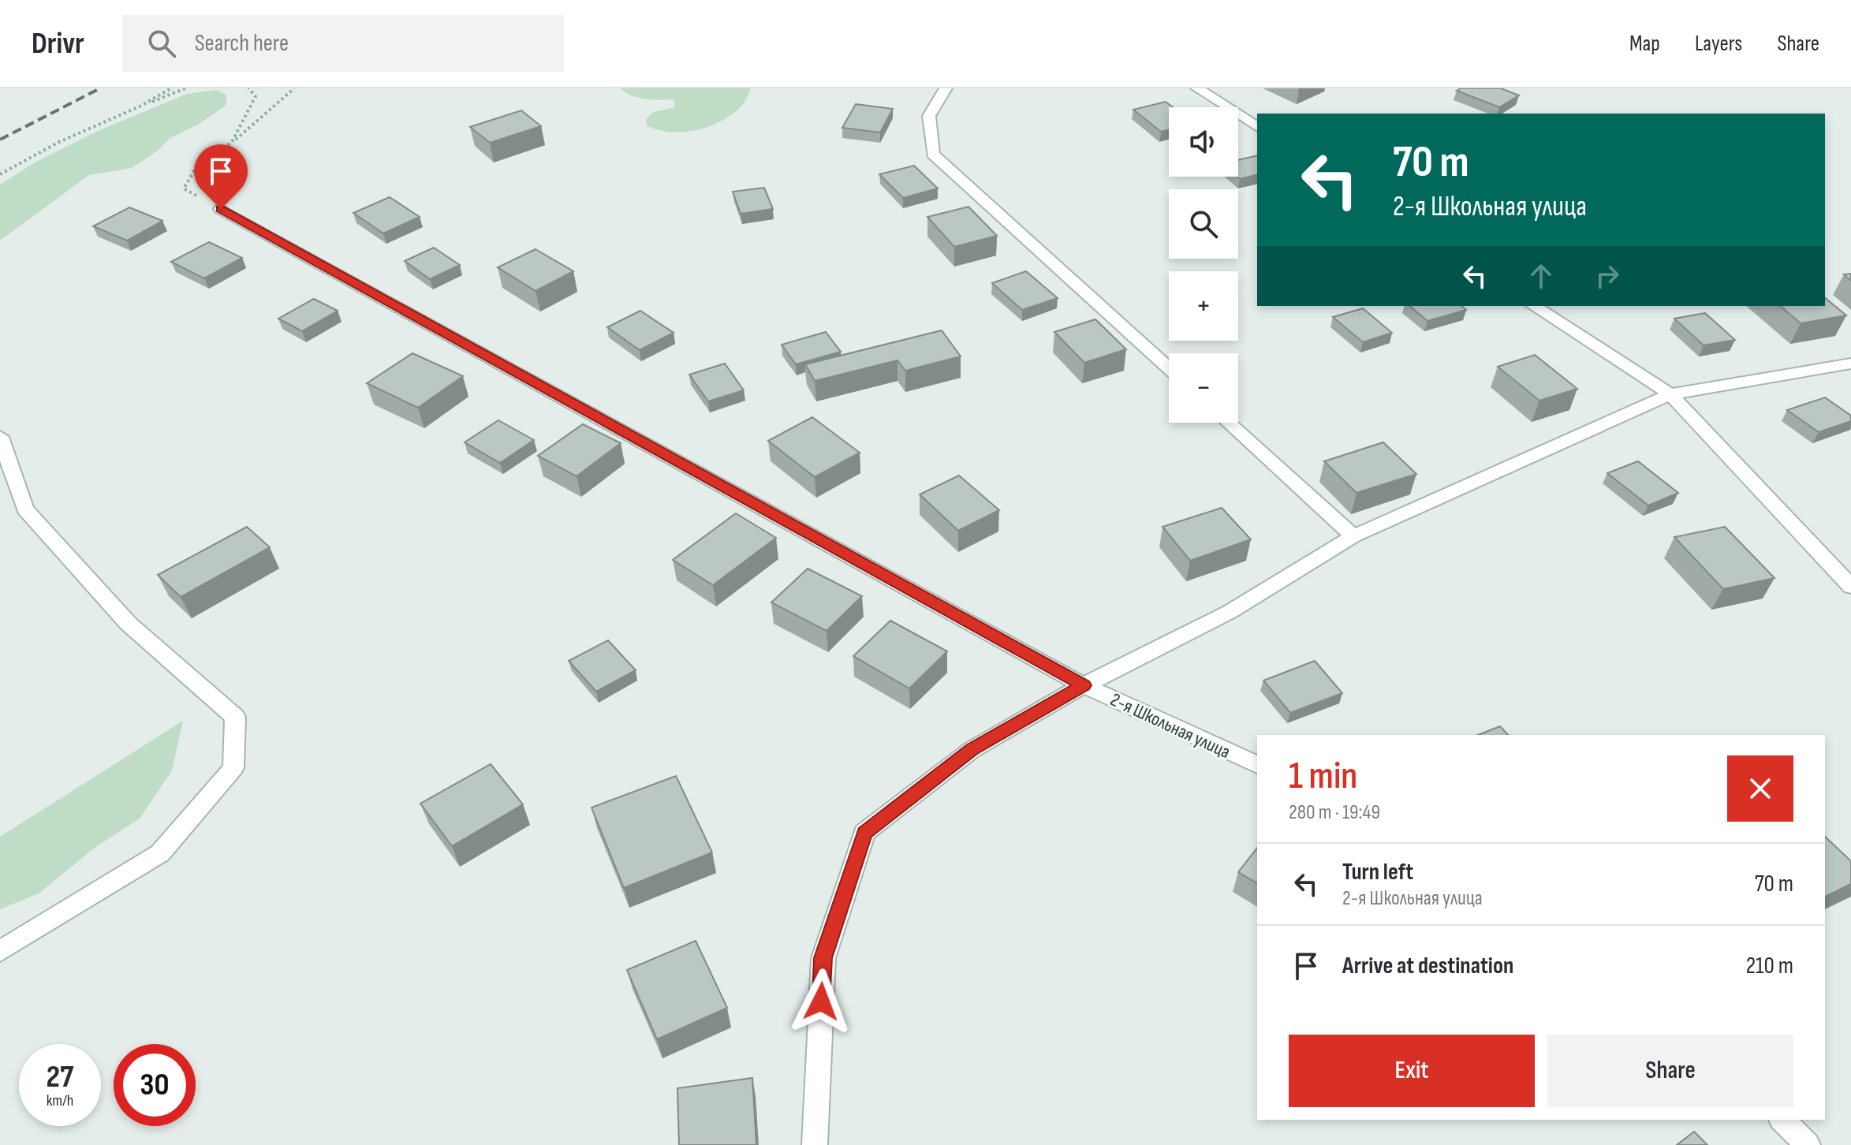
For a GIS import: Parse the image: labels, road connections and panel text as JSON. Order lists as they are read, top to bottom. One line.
{"streets":{"street":["2-я Школьная улица"]},"page":{"header":"Drivr","search":"Search here","nav":["Map","Layers","Share"],"map_buttons":["+","−"],"turn":["70 m","2-я Школьная улица"],"heading":["1 min","280 m · 19:49"],"list":[{"name":"Turn left","note":"2-я Школьная улица","value":"70 m"},{"name":"Arrive at destination","value":"210 m"}],"buttons":["Exit","Share"],"speed":"27 km/h","limit":"30"}}
